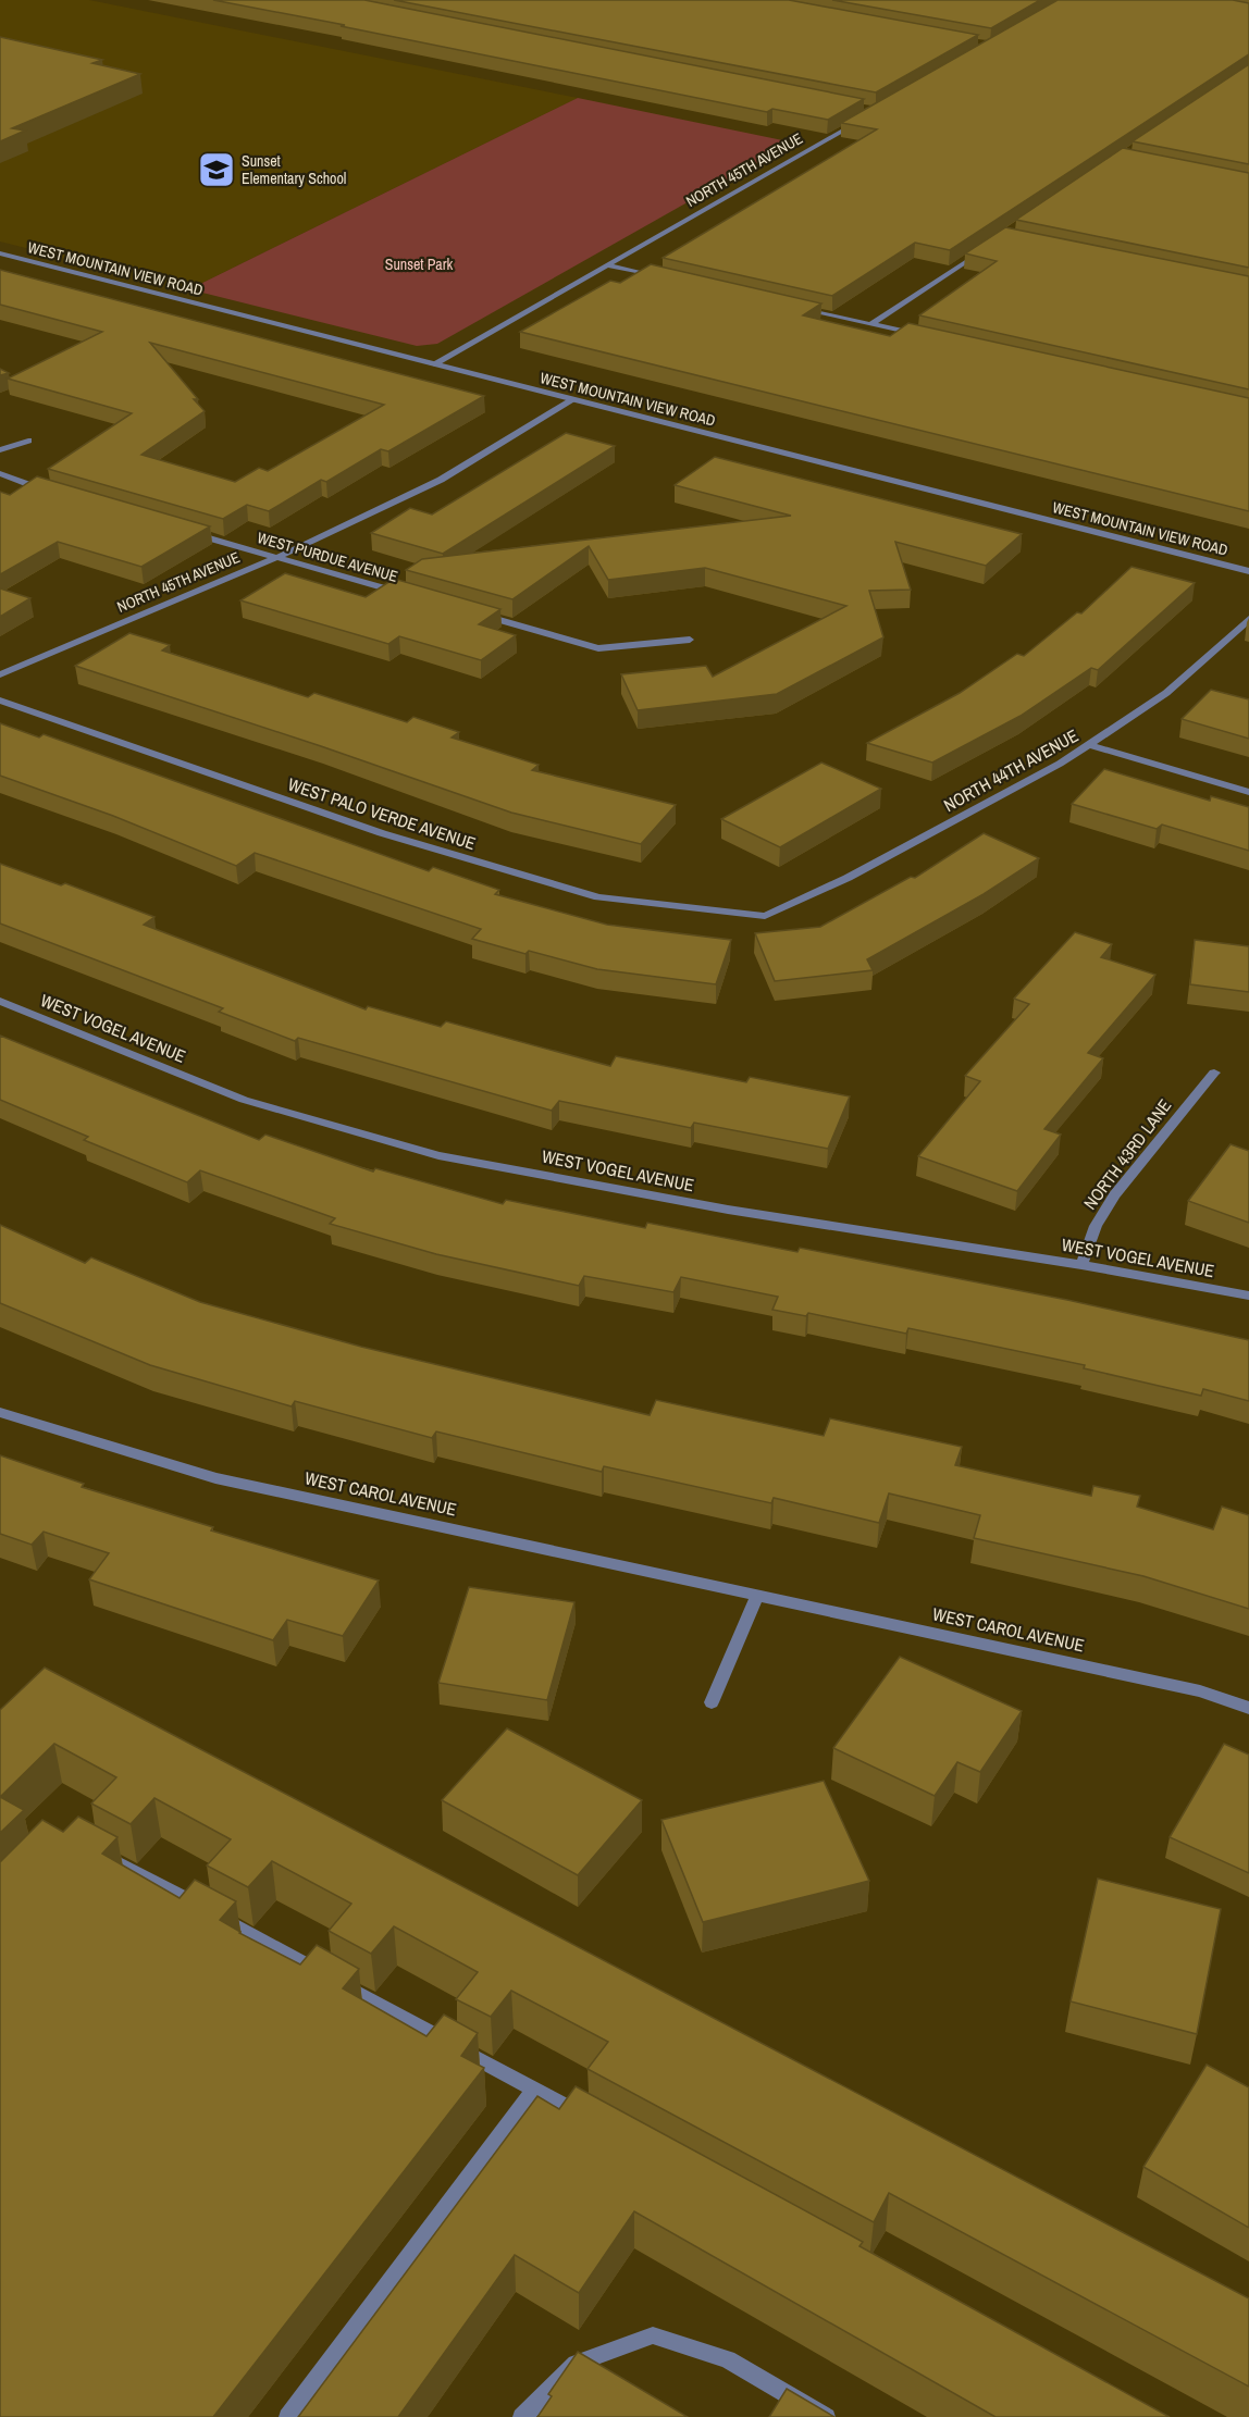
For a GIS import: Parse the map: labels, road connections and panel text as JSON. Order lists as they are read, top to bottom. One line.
{"streets":{"street":["NORTH 45TH AVENUE","WEST MOUNTAIN VIEW ROAD","WEST PURDUE AVENUE","NORTH 44TH AVENUE","WEST PALO VERDE AVENUE","WEST VOGEL AVENUE","NORTH 43RD LANE","WEST CAROL AVENUE"]},"crossings":[["NORTH 45TH AVENUE","WEST MOUNTAIN VIEW ROAD"],["NORTH 45TH AVENUE","WEST PURDUE AVENUE"],["NORTH 44TH AVENUE","WEST PALO VERDE AVENUE"],["WEST VOGEL AVENUE","NORTH 43RD LANE"]],"parks":["Sunset Park"],"places":{"school or university":["Sunset Elementary School"]}}
